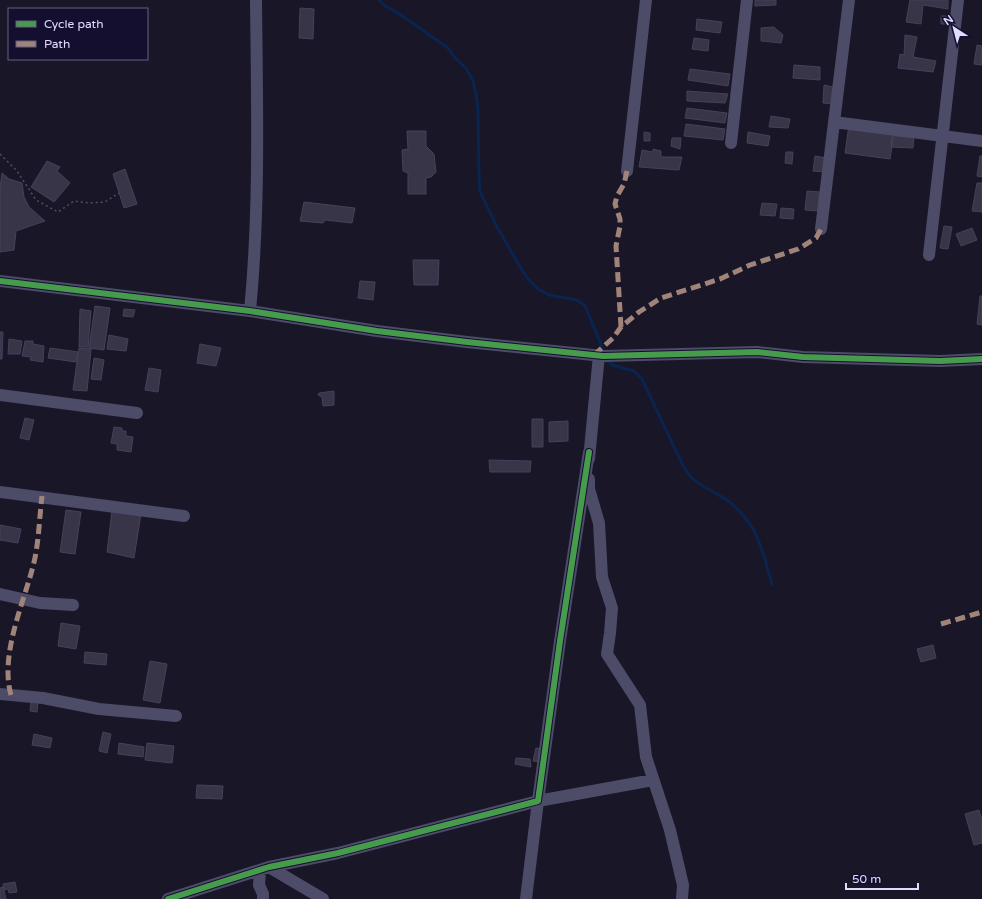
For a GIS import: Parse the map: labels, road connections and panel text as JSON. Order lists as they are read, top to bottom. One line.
{"legend":["Cycle path","Path"],"scale_bar":"50 m","north":"top left"}
